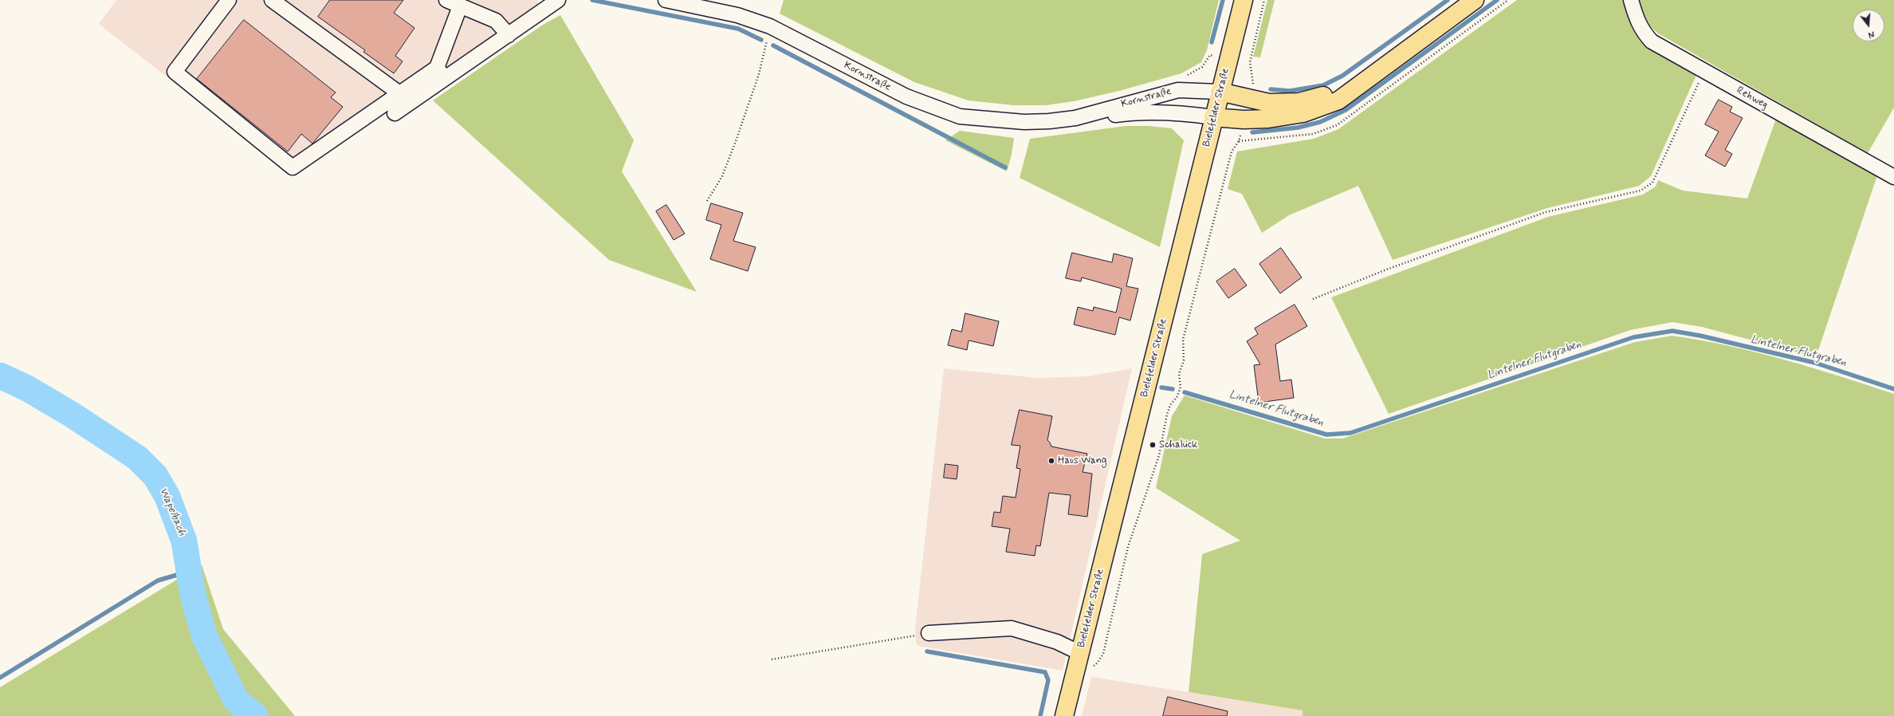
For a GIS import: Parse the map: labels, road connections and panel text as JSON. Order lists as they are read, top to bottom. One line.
{"streets":{"main road":["Bielefelder Straße"],"street":["Kornstraße","Rehweg"]},"crossings":[["Kornstraße","Bielefelder Straße"]],"water":["Lintelner Flutgraben","Wapelbach"],"places":["Schalück","Haus Wang"],"north":"bottom"}
